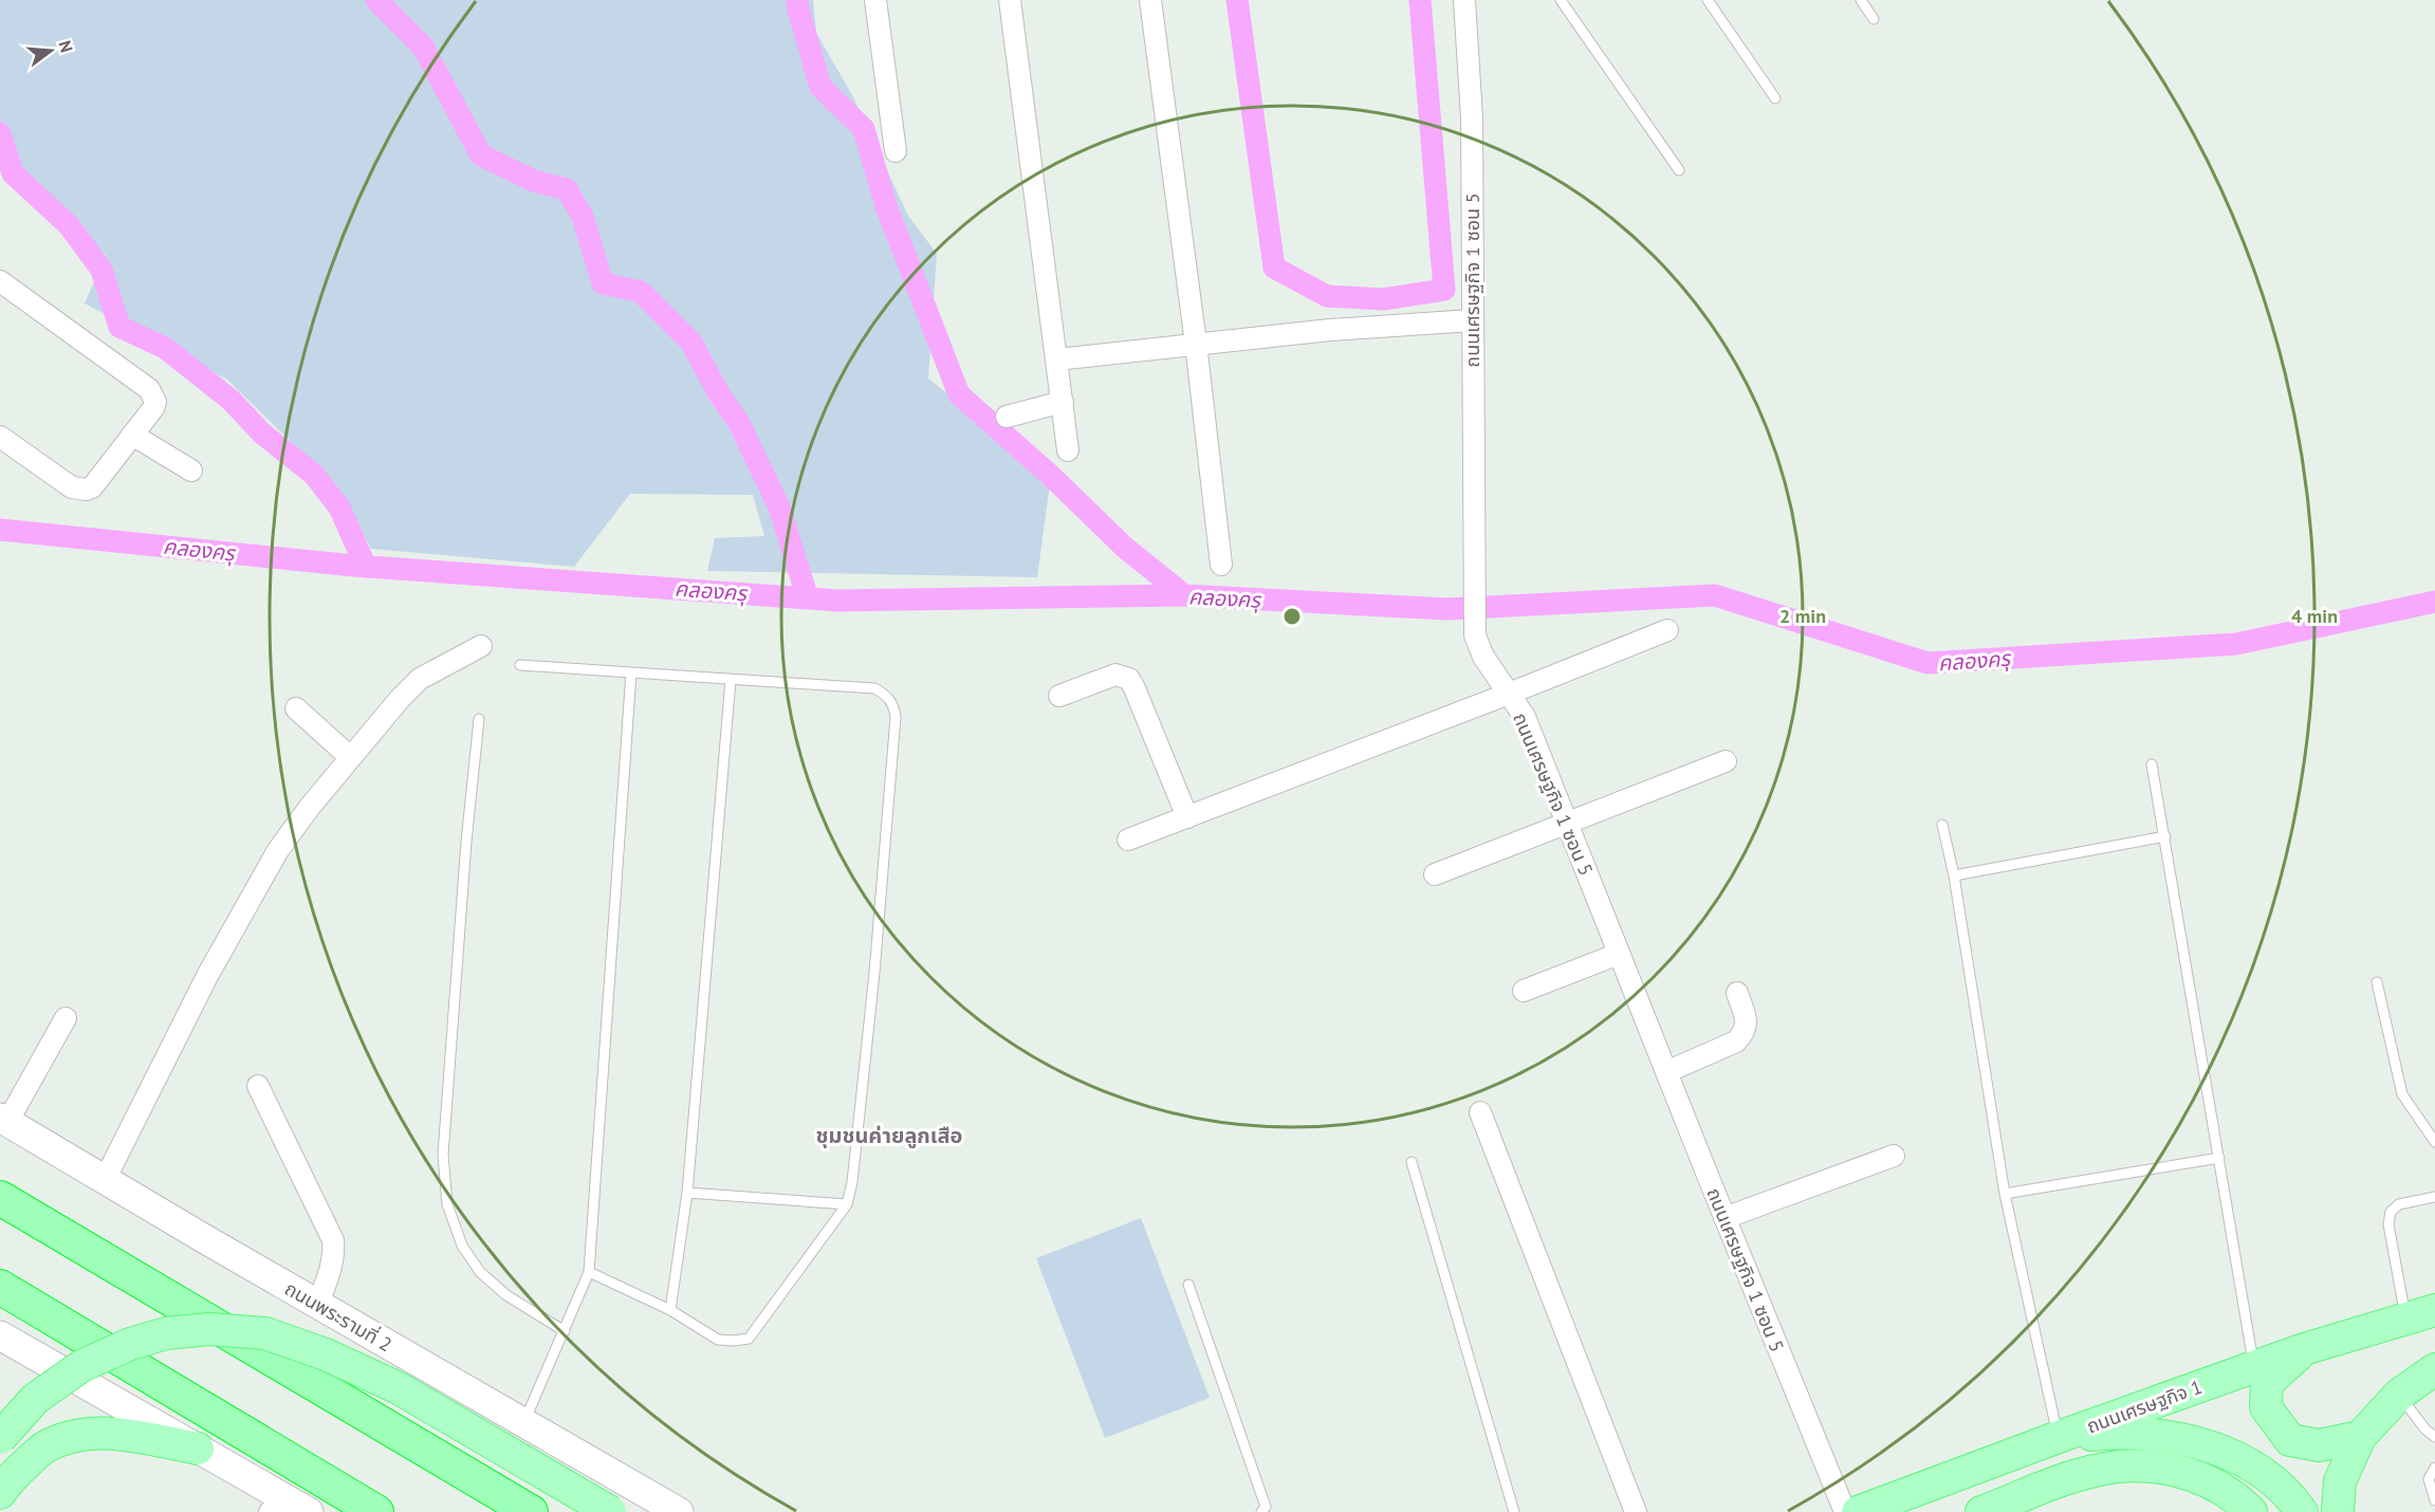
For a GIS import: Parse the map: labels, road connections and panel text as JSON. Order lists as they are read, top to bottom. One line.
{"streets":{"main road":["ถนนพระรามที่ 2","ถนนเศรษฐกิจ 1"],"street":["ถนนเศรษฐกิจ 1 ซอน 5"]},"districts":["ชุมชนค่ายลูกเสือ"],"water":["คลองครุ"],"north":"right","rings":["2 min","4 min"]}
